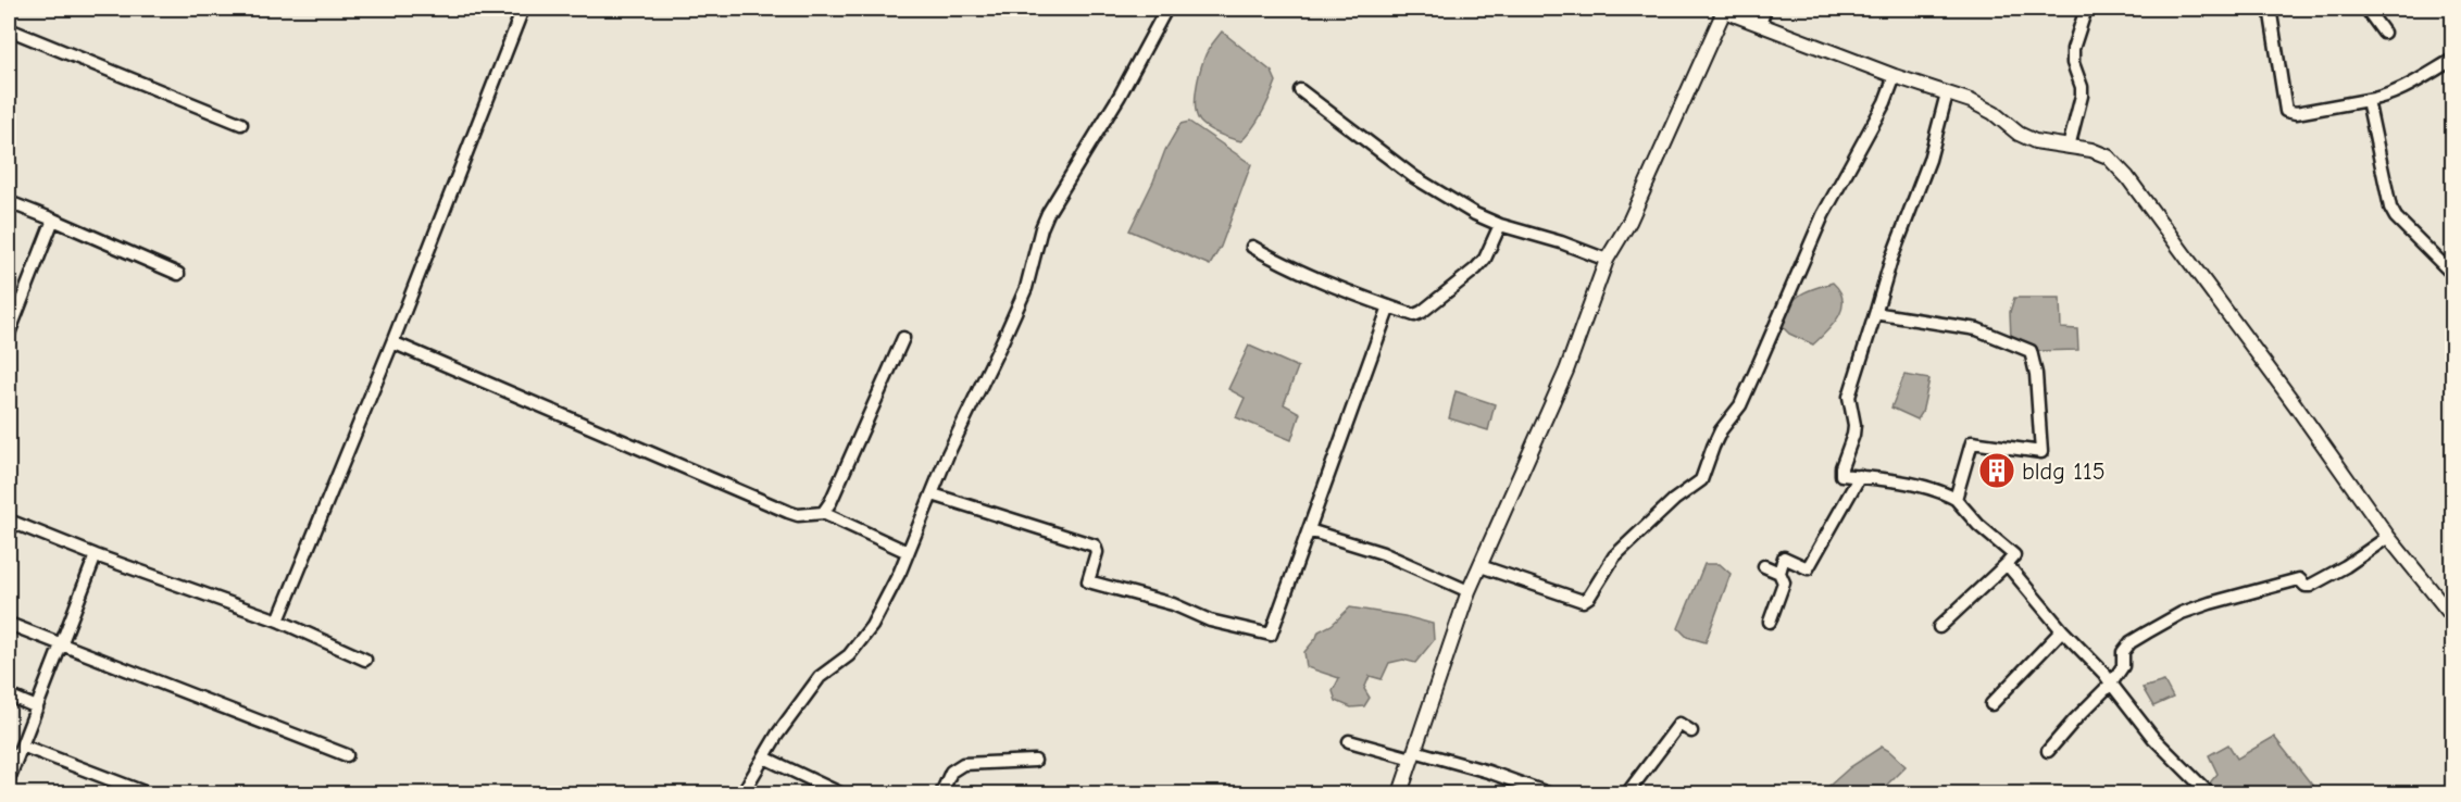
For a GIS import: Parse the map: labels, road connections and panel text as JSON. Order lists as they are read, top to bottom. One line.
{"places":{"building":["bldg 115"]}}
